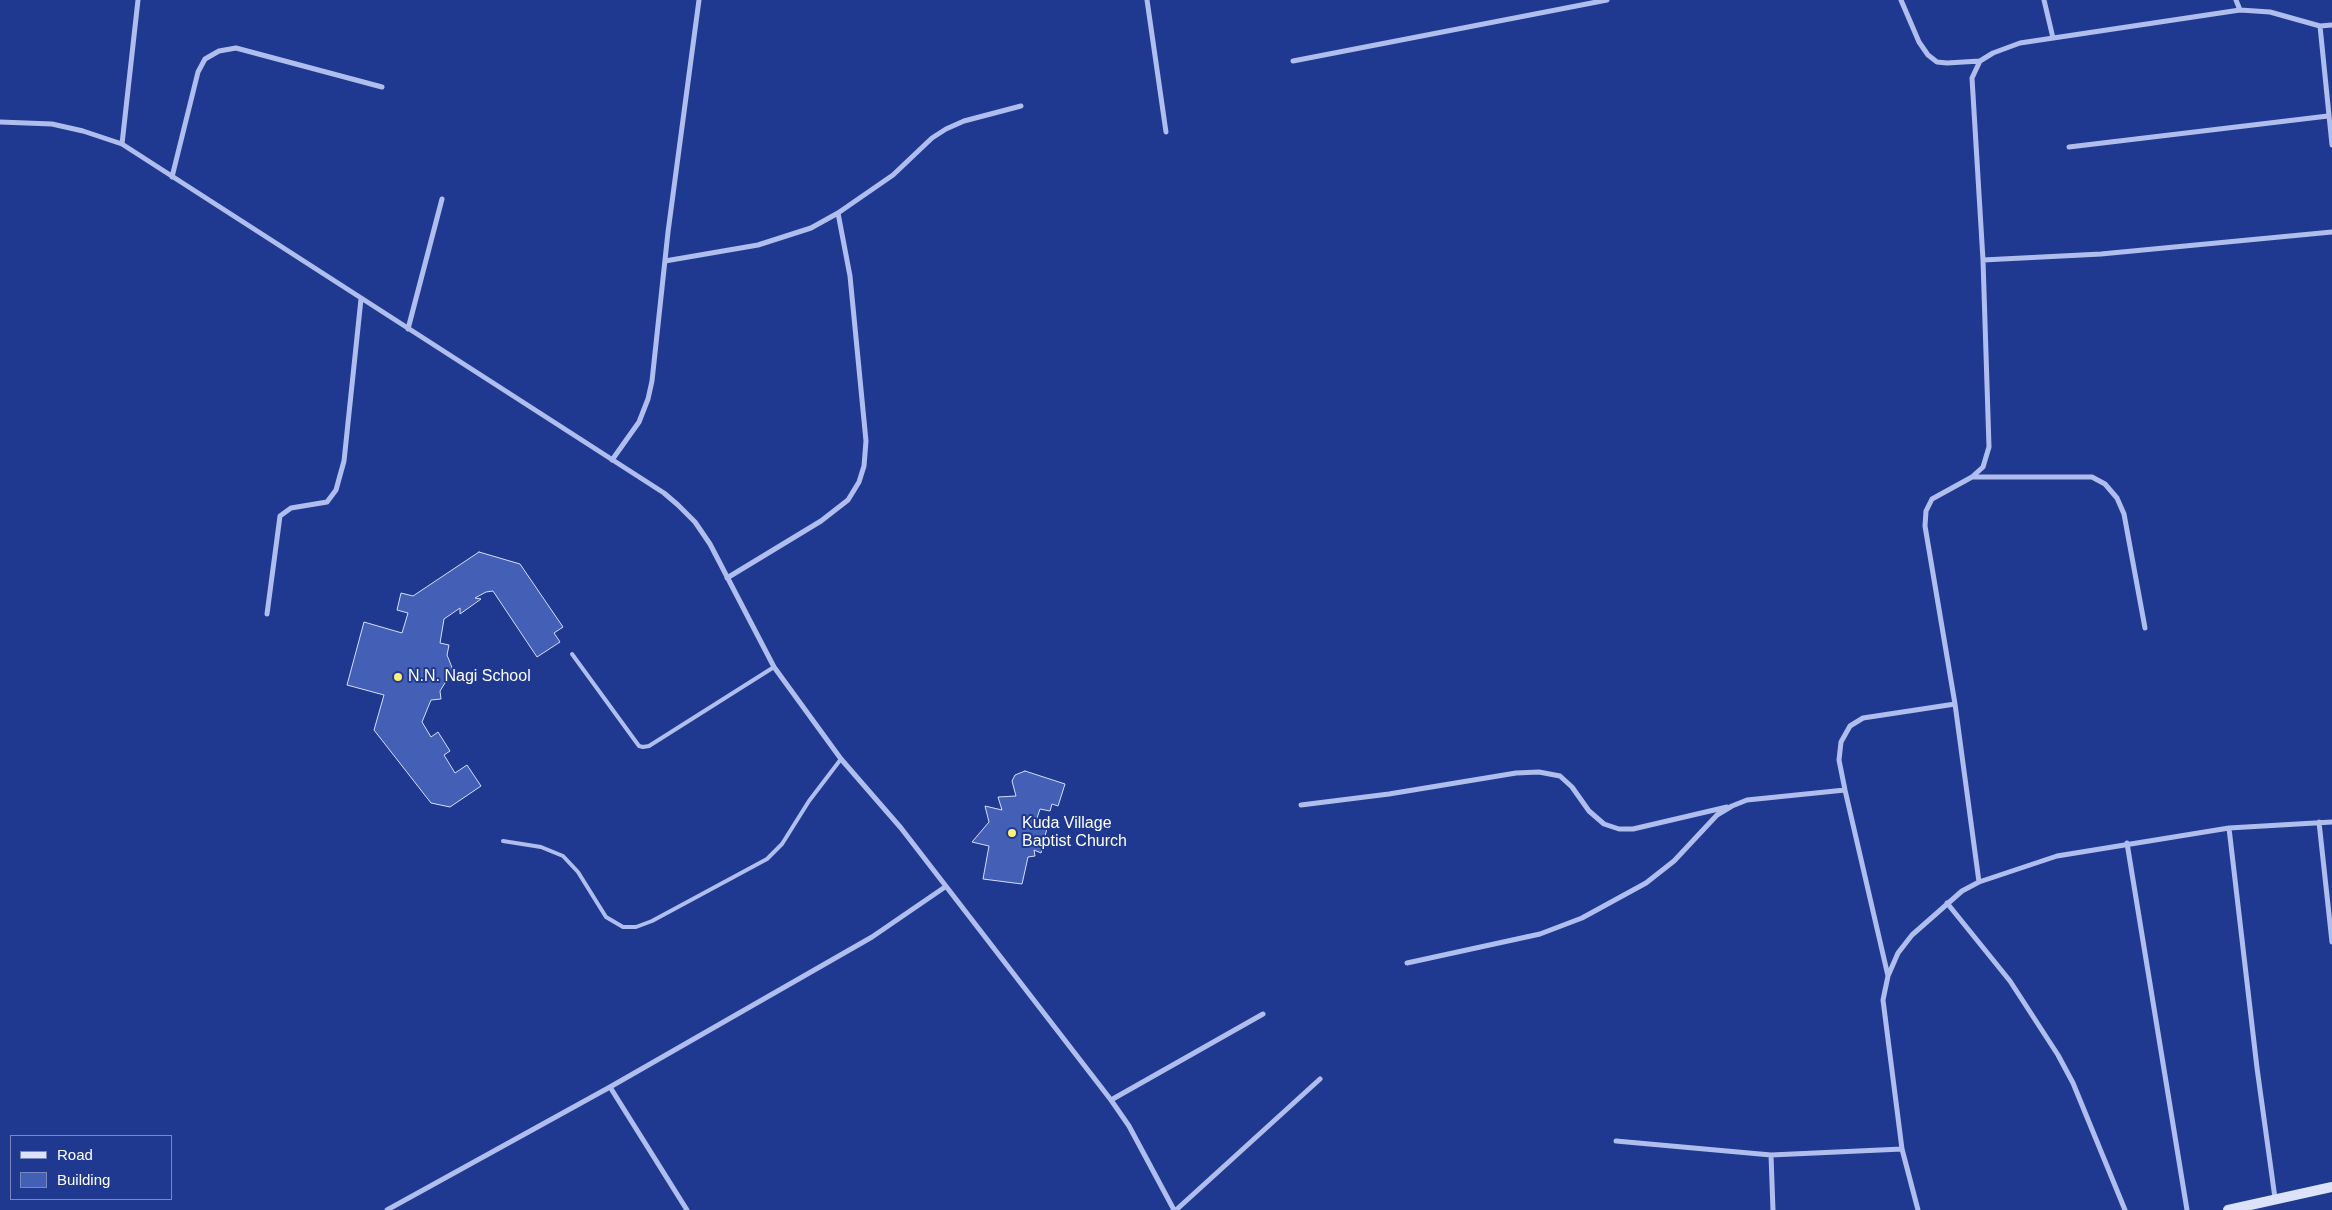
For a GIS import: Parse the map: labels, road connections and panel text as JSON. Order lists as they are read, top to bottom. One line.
{"places":["N.N. Nagi School","Kuda Village Baptist Church"],"legend":["Road","Building"]}
